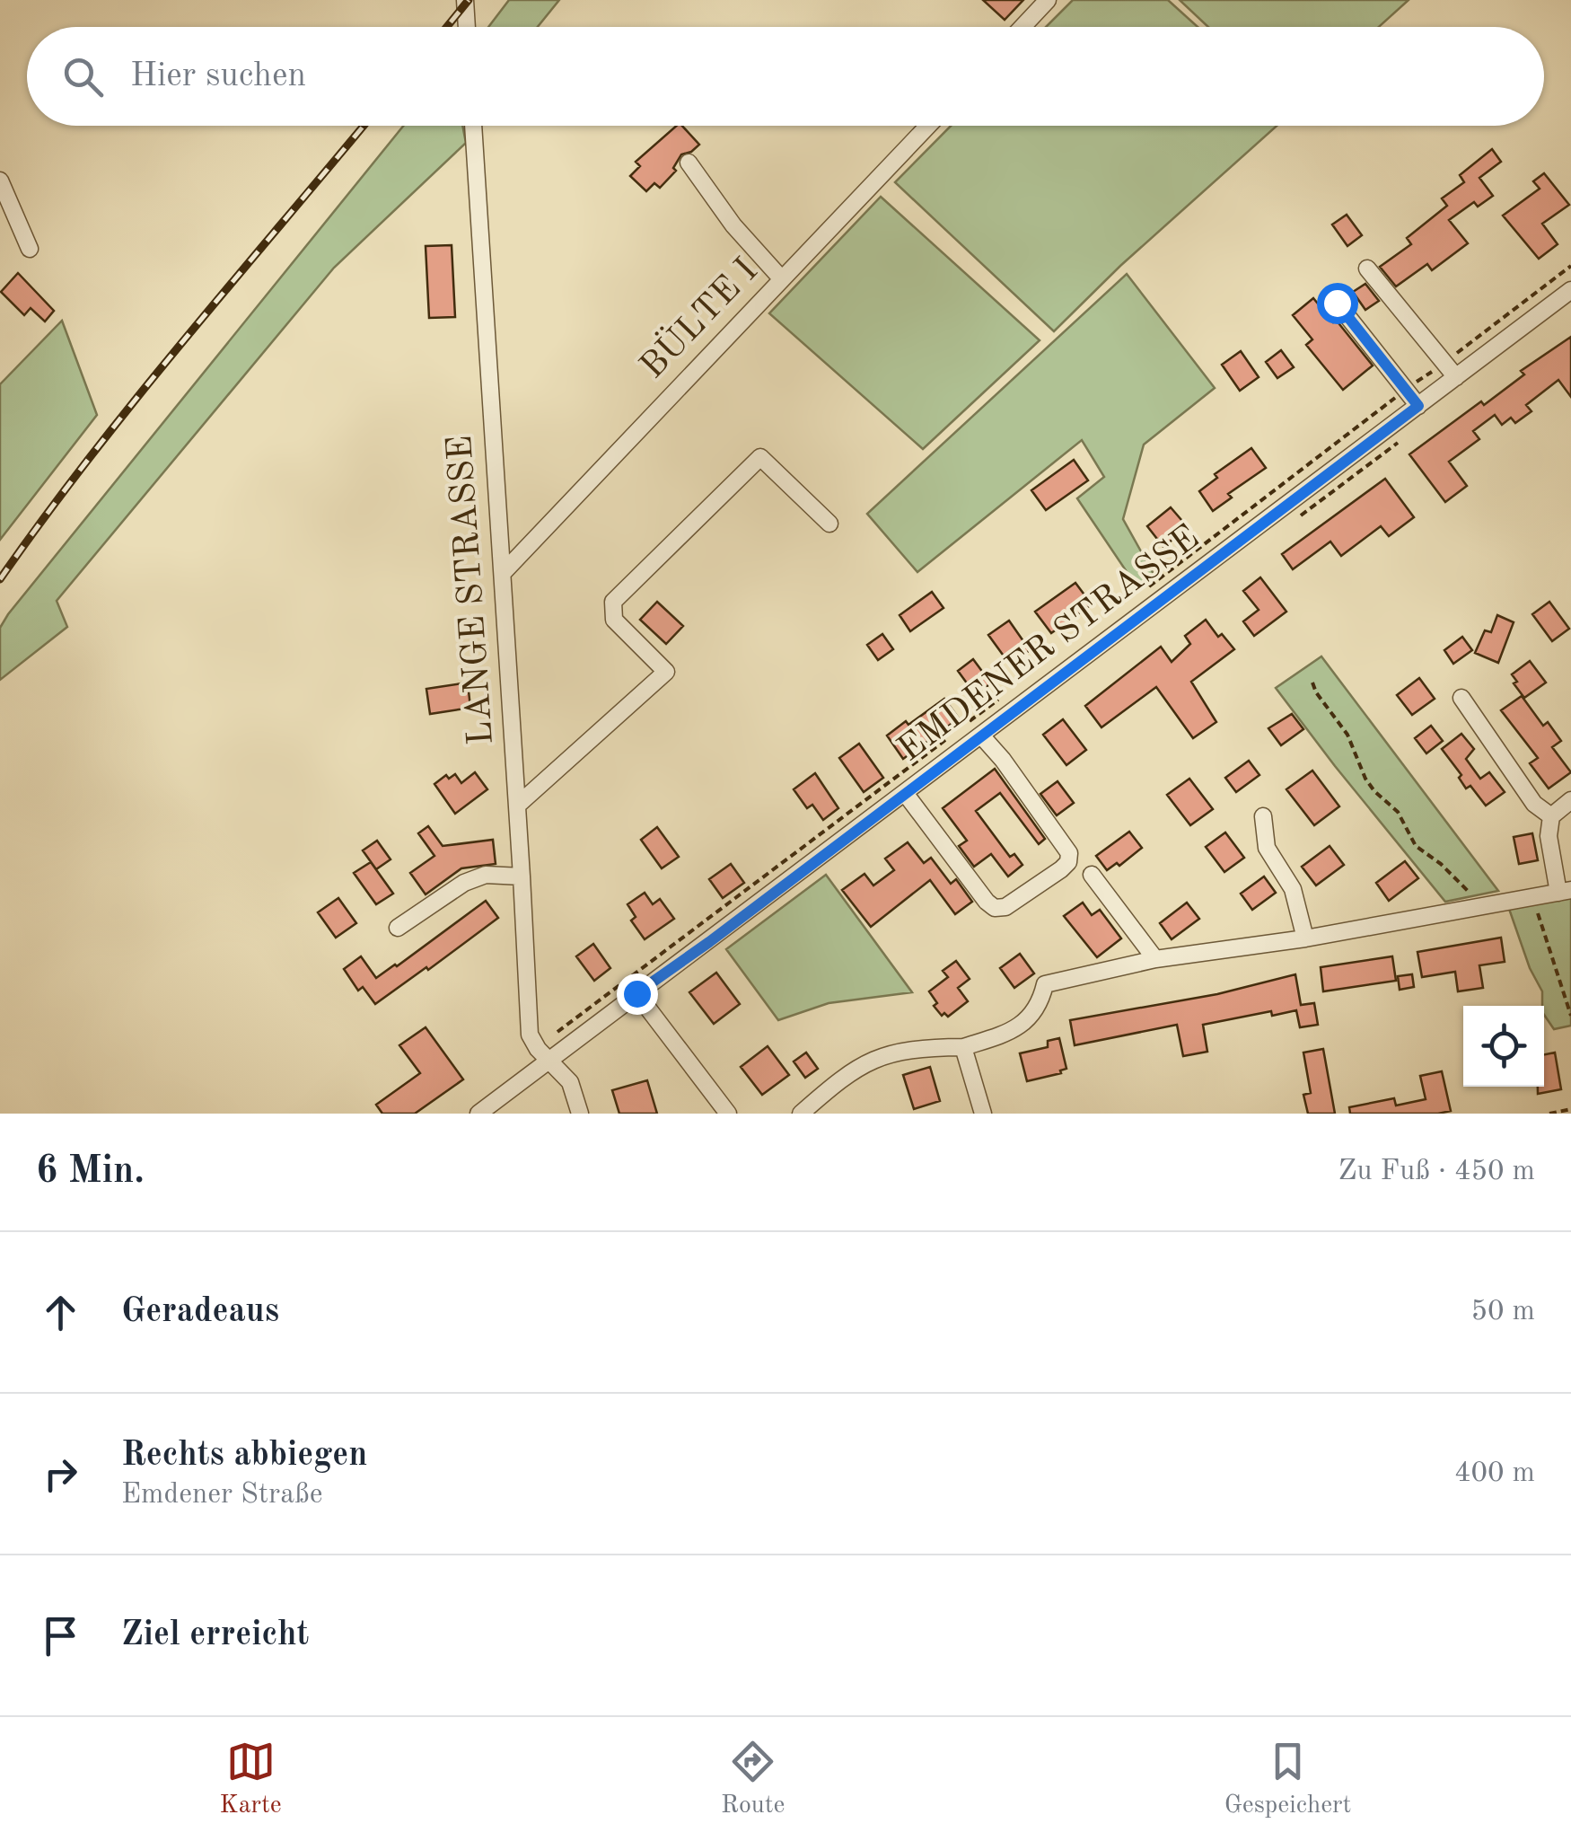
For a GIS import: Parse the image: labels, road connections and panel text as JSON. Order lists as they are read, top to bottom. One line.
{"streets":{"street":["BÜLTE I","LANGE STRASSE","EMDENER STRASSE"]},"crossings":[["BÜLTE I","LANGE STRASSE"],["LANGE STRASSE","EMDENER STRASSE"]],"page":{"search":"Hier suchen","heading":["6 Min.","Zu Fuß · 450 m"],"list":[["Geradeaus","50 m"],["Rechts abbiegen","Emdener Straße","400 m"],"Ziel erreicht"],"nav":["Karte","Route","Gespeichert"]}}
